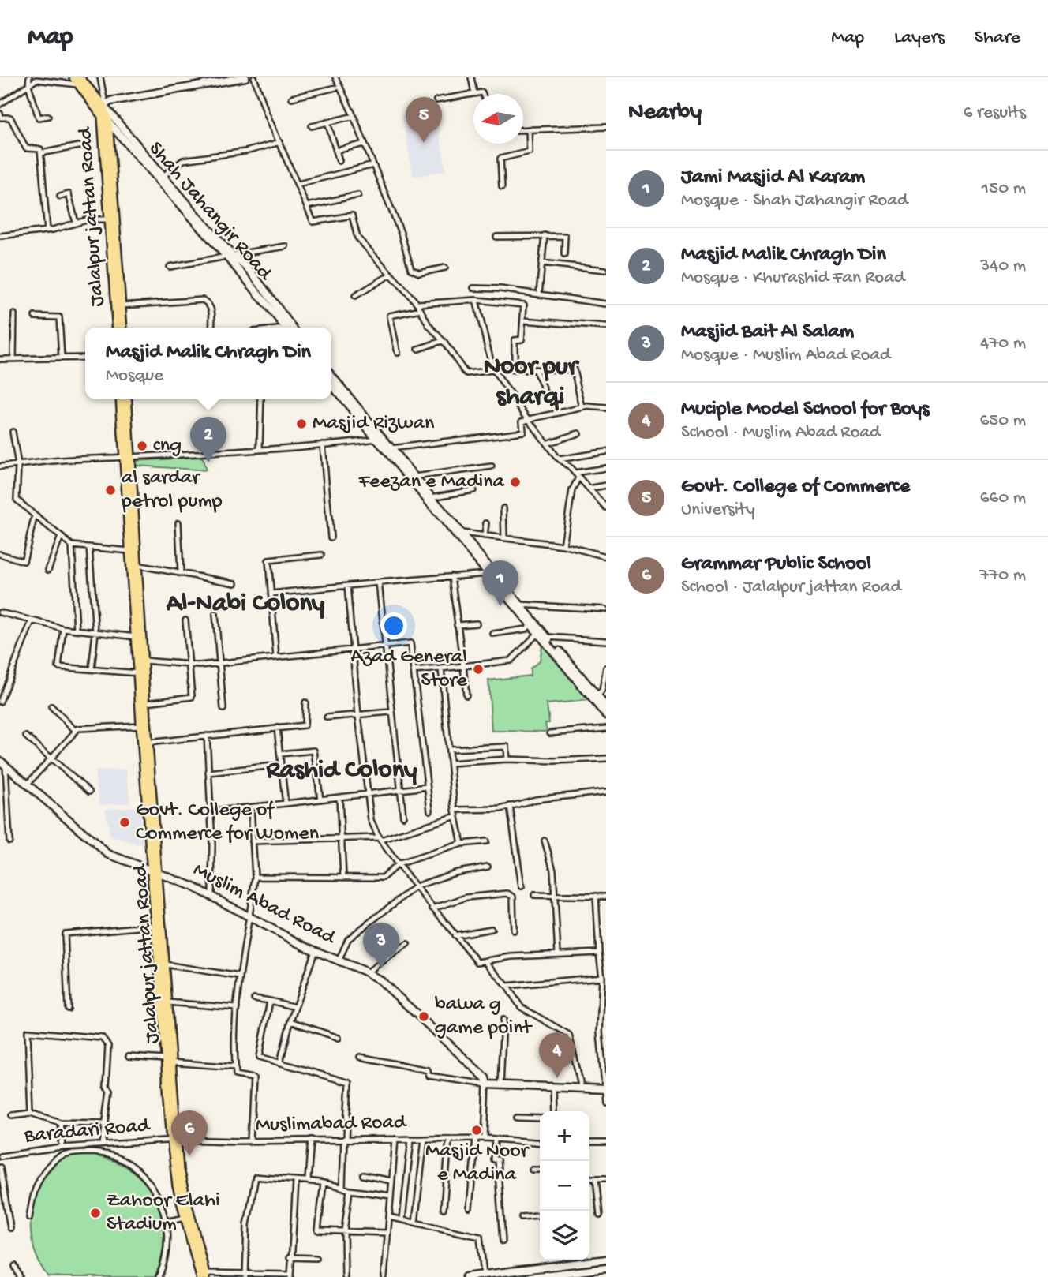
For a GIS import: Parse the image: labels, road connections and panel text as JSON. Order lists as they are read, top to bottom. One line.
{"streets":{"main road":["Jalalpur jattan Road"],"street":["Shah Jahangir Road","Muslim Abad Road","Muslimabad Road","Baradari Road"]},"crossings":[["Shah Jahangir Road","Jalalpur jattan Road"],["Jalalpur jattan Road","Muslim Abad Road"],["Jalalpur jattan Road","Muslimabad Road"],["Jalalpur jattan Road","Baradari Road"],["Muslimabad Road","Baradari Road"]],"districts":["Noor pur sharqi","Al-Nabi Colony","Rashid Colony"],"places":["Masjid Rizwan","cng","Feezan e Madina","al sardar petrol pump","Azad General Store","Govt. College of Commerce for Women","bawa g game point","Masjid Noor e Madina","Zahoor Elahi Stadium"],"north":"left","page":{"header":"Map","nav":["Map","Layers","Share"],"heading":["Nearby","6 results"],"pins":["5","2","1","3","4","6"],"list":[{"mark":"1","name":"Jami Masjid Al Karam","note":"Mosque · Shah Jahangir Road","value":"150 m"},{"mark":"2","name":"Masjid Malik Chragh Din","note":"Mosque · Khurashid Fan Road","value":"340 m"},{"mark":"3","name":"Masjid Bait Al Salam","note":"Mosque · Muslim Abad Road","value":"470 m"},{"mark":"4","name":"Muciple Model School for Boys","note":"School · Muslim Abad Road","value":"650 m"},{"mark":"5","name":"Govt. College of Commerce","note":"University","value":"660 m"},{"mark":"6","name":"Grammar Public School","note":"School · Jalalpur jattan Road","value":"770 m"}],"popup":["Masjid Malik Chragh Din","Mosque"],"map_buttons":["+","−"]}}
